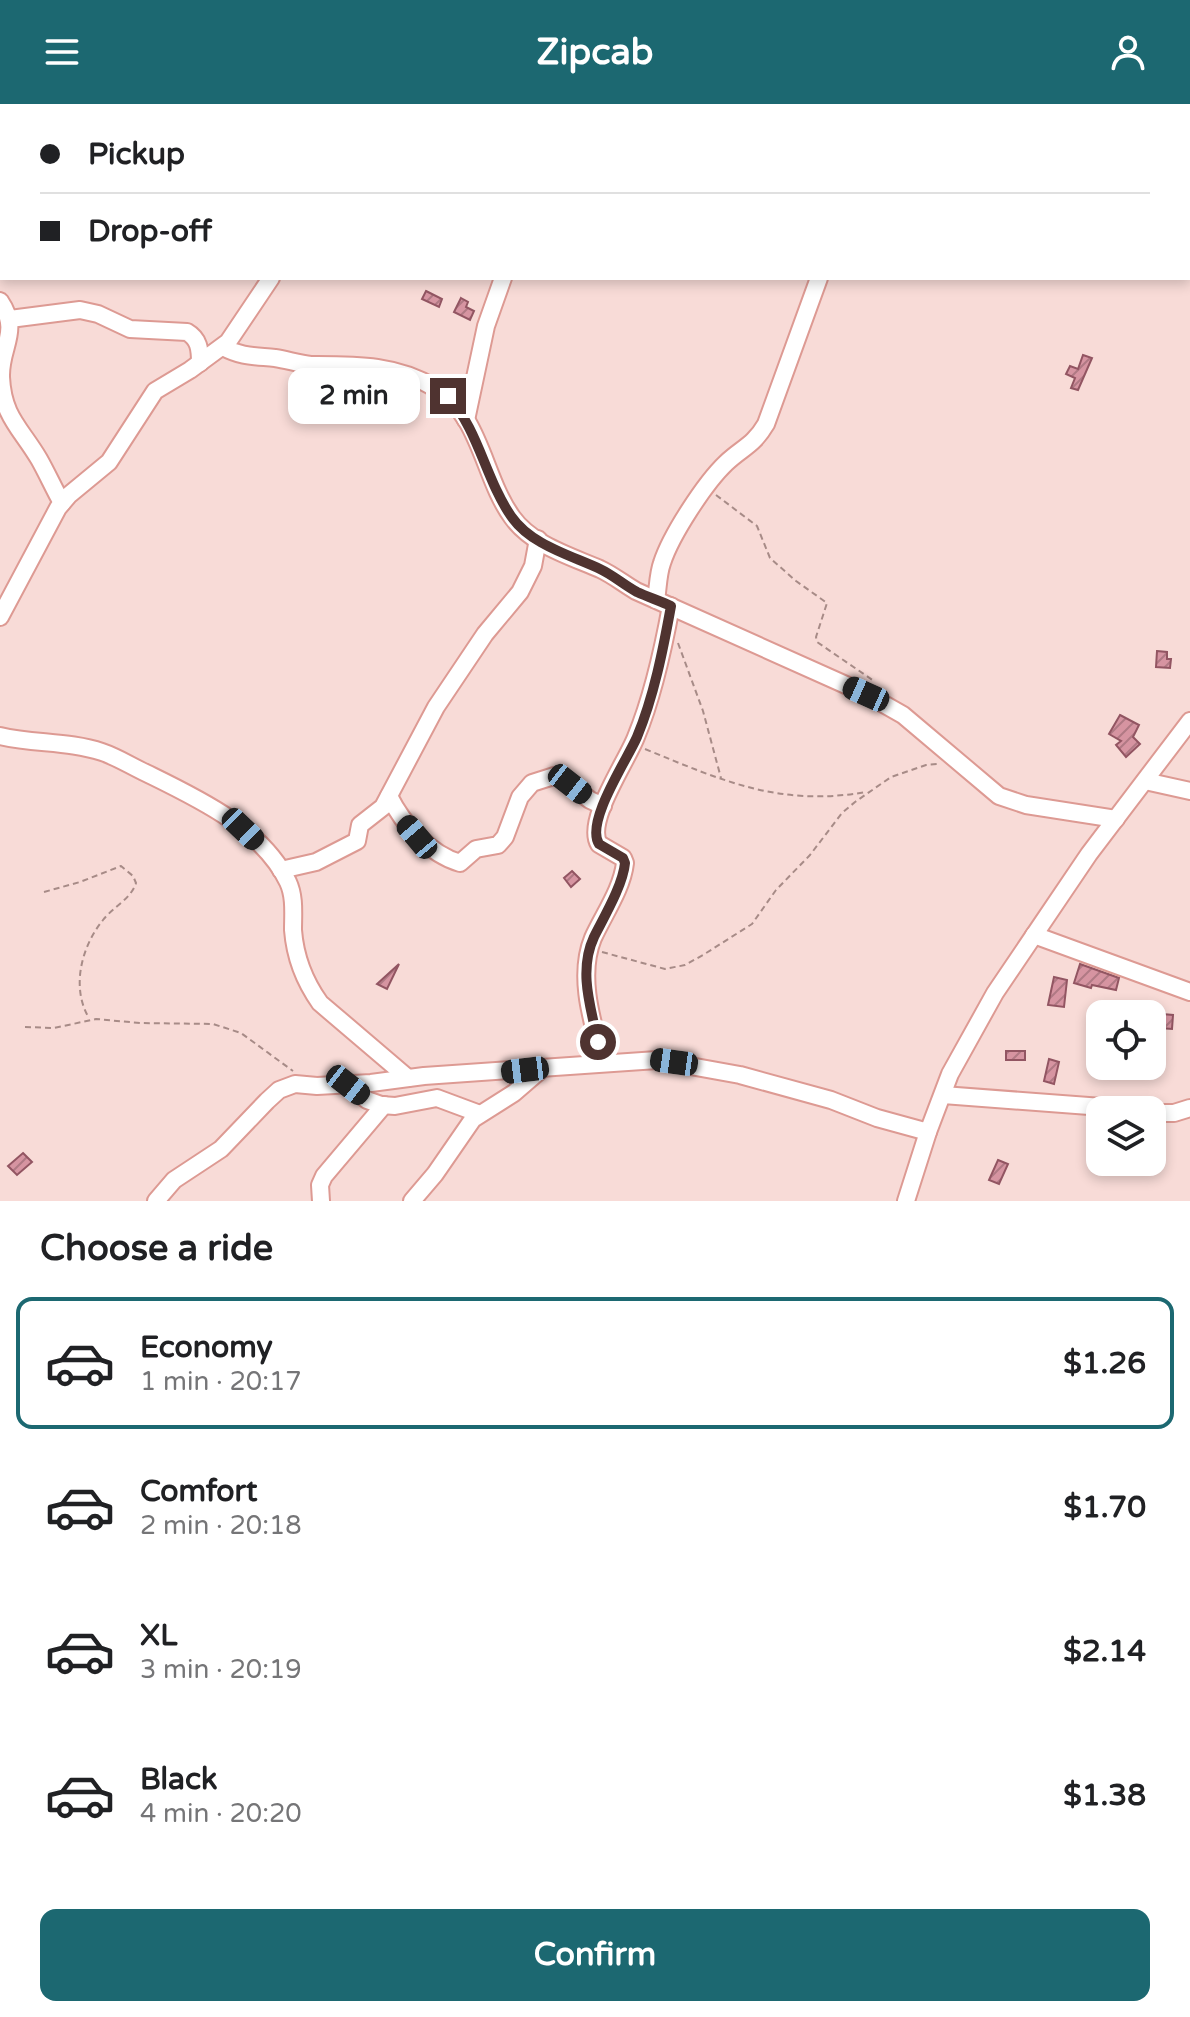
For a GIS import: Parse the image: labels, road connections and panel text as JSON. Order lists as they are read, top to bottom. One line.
{"page":{"header":"Zipcab","banner":["Pickup","Drop-off"],"bubble":"2 min","heading":"Choose a ride","list":[{"name":"Economy","note":"1 min · 20:17","value":"$1.26"},{"name":"Comfort","note":"2 min · 20:18","value":"$1.70"},{"name":"XL","note":"3 min · 20:19","value":"$2.14"},{"name":"Black","note":"4 min · 20:20","value":"$1.38"}],"buttons":"Confirm"}}
